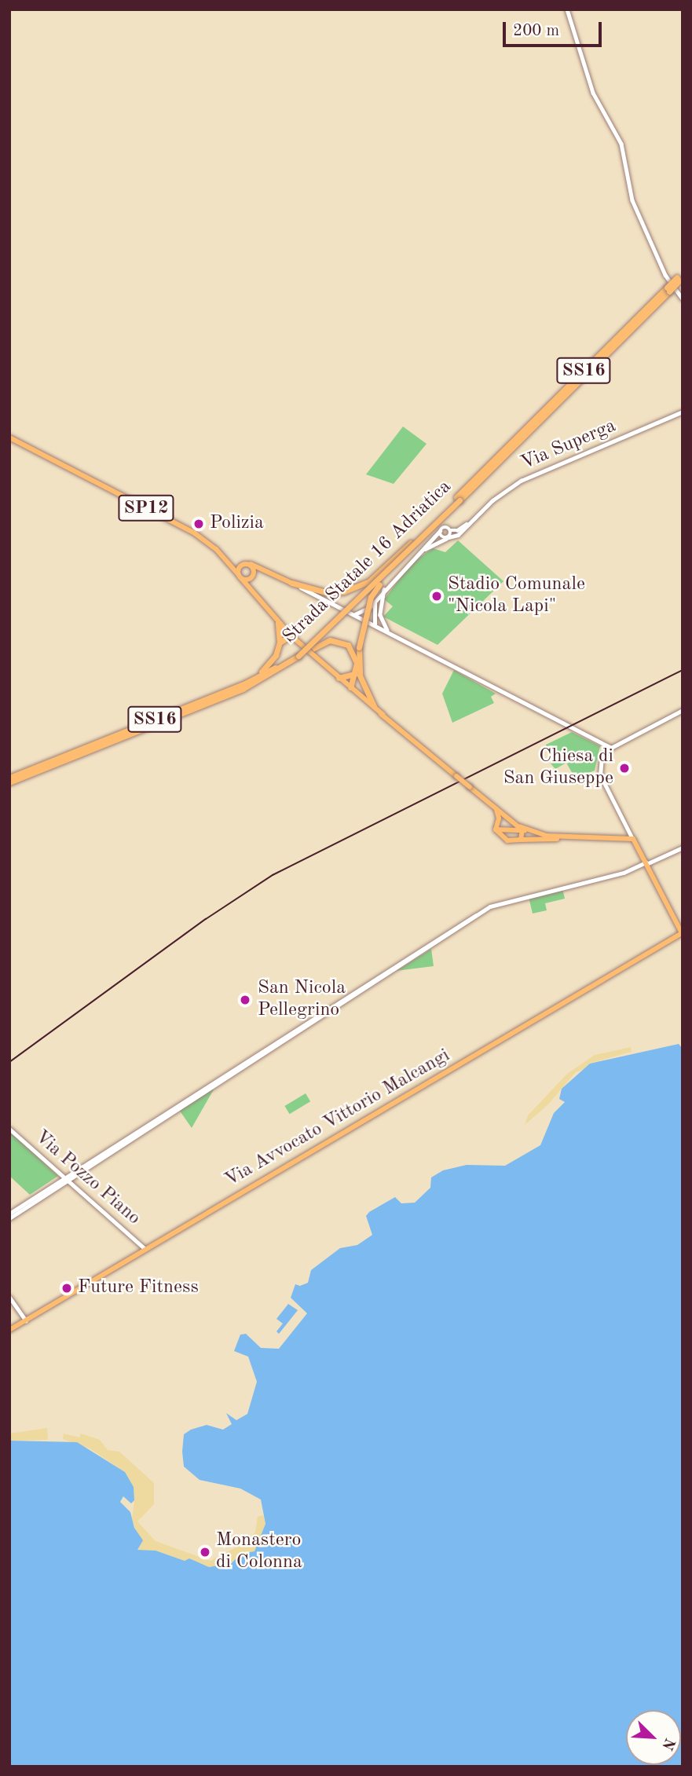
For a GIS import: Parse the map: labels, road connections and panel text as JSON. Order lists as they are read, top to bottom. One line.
{"streets":{"highway":["SS16","Strada Statale 16 Adriatica"],"main road":["SP12","Via Avvocato Vittorio Malcangi"],"street":["Via Superga","Via Pozzo Piano"]},"crossings":[["SS16","Strada Statale 16 Adriatica"],["Via Avvocato Vittorio Malcangi","Via Pozzo Piano"]],"places":["Polizia","Stadio Comunale \"Nicola Lapi\"","Chiesa di San Giuseppe","San Nicola Pellegrino","Future Fitness","Monastero di Colonna"],"scale_bar":"200 m","north":"bottom right"}
